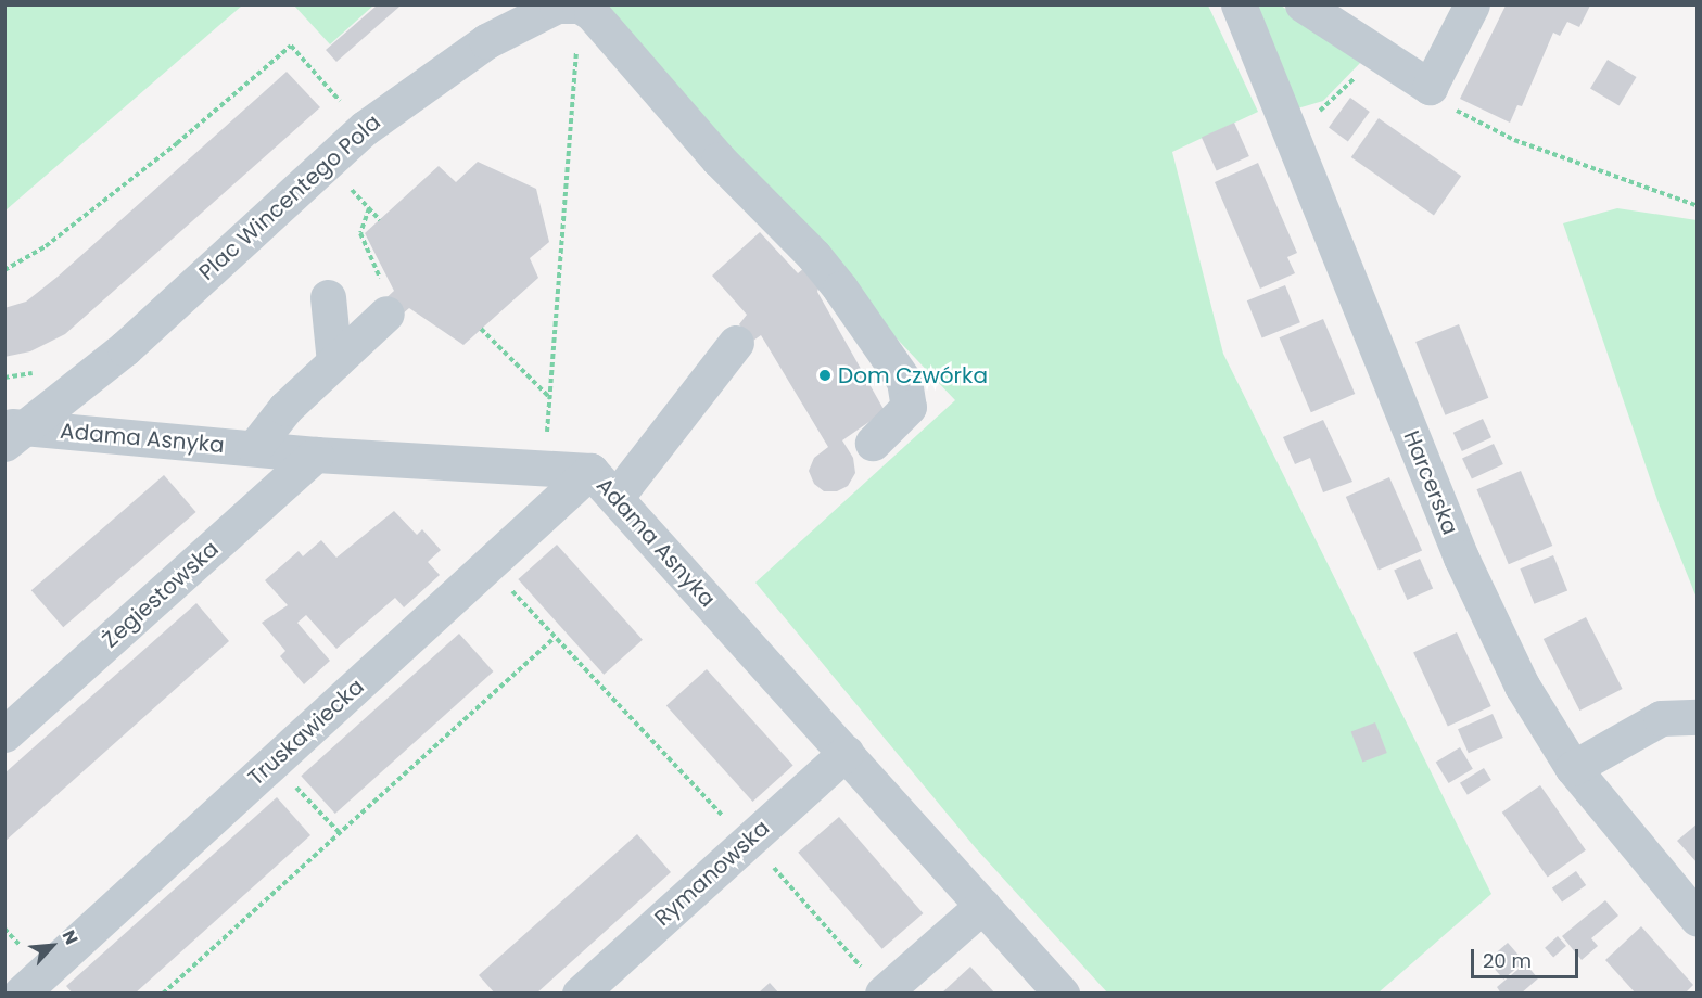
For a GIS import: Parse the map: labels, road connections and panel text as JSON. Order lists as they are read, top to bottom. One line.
{"streets":{"street":["Plac Wincentego Pola","Adama Asnyka","Harcerska","Żegiestowska","Truskawiecka","Rymanowska"]},"crossings":[["Plac Wincentego Pola","Adama Asnyka"],["Adama Asnyka","Żegiestowska"],["Adama Asnyka","Truskawiecka"],["Adama Asnyka","Rymanowska"]],"places":["Dom Czwórka"],"scale_bar":"20 m","north":"top right"}
